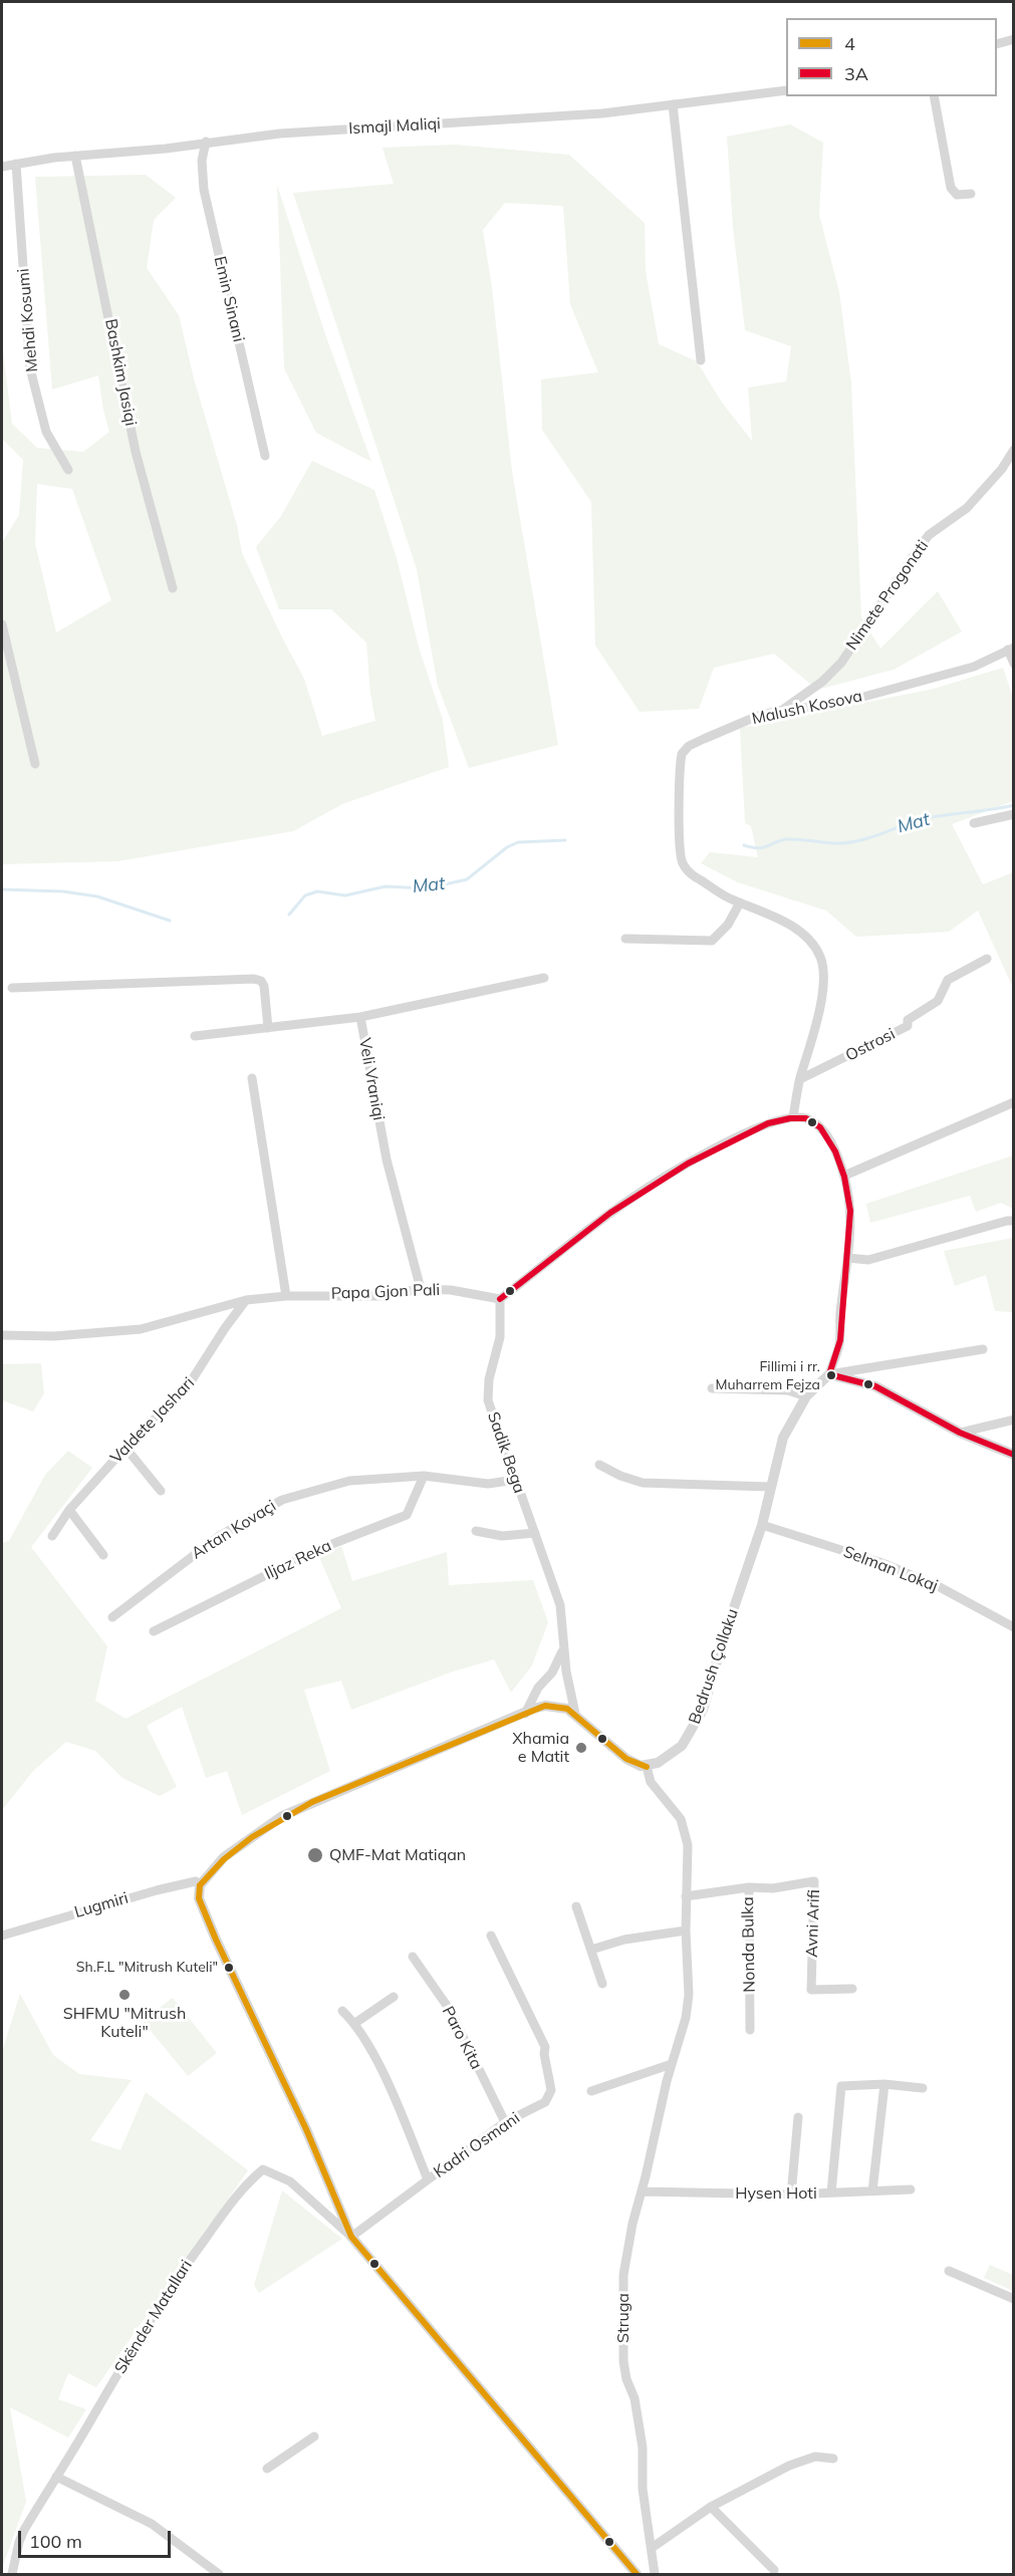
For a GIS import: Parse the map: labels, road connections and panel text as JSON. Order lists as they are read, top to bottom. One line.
{"streets":{"street":["Ismajl Maliqi","Emin Sinani","Mehdi Kosumi","Bashkim Jasiqi","Nimete Progonati","Malush Kosova","Ostrosi","Veli Vraniqi","Papa Gjon Pali","Valdete Jashari","Sadik Bega","Artan Kovaçi","Iljaz Reka","Selman Lokaj","Bedrush Çollaku","Lugmiri","Avni Arifi","Nonda Bulka","Paro Kita","Kadri Osmani","Hysen Hoti","Skënder Matallari","Struga"]},"crossings":[["Ismajl Maliqi","Emin Sinani"],["Ismajl Maliqi","Mehdi Kosumi"],["Ismajl Maliqi","Bashkim Jasiqi"],["Nimete Progonati","Malush Kosova"],["Malush Kosova","Ostrosi"],["Veli Vraniqi","Papa Gjon Pali"],["Papa Gjon Pali","Valdete Jashari"],["Papa Gjon Pali","Sadik Bega"],["Sadik Bega","Artan Kovaçi"],["Artan Kovaçi","Iljaz Reka"],["Selman Lokaj","Bedrush Çollaku"],["Bedrush Çollaku","Struga"],["Avni Arifi","Nonda Bulka"],["Nonda Bulka","Struga"],["Paro Kita","Kadri Osmani"],["Kadri Osmani","Skënder Matallari"],["Hysen Hoti","Struga"]],"water":["Mat"],"places":["Fillimi i rr. Muharrem Fejza","Xhamia e Matit","QMF-Mat Matiqan","Sh.F.L \"Mitrush Kuteli\"","SHFMU \"Mitrush Kuteli\""],"lines":["transit line 3A","transit line 4"],"legend":["4","3A"],"scale_bar":"100 m"}
